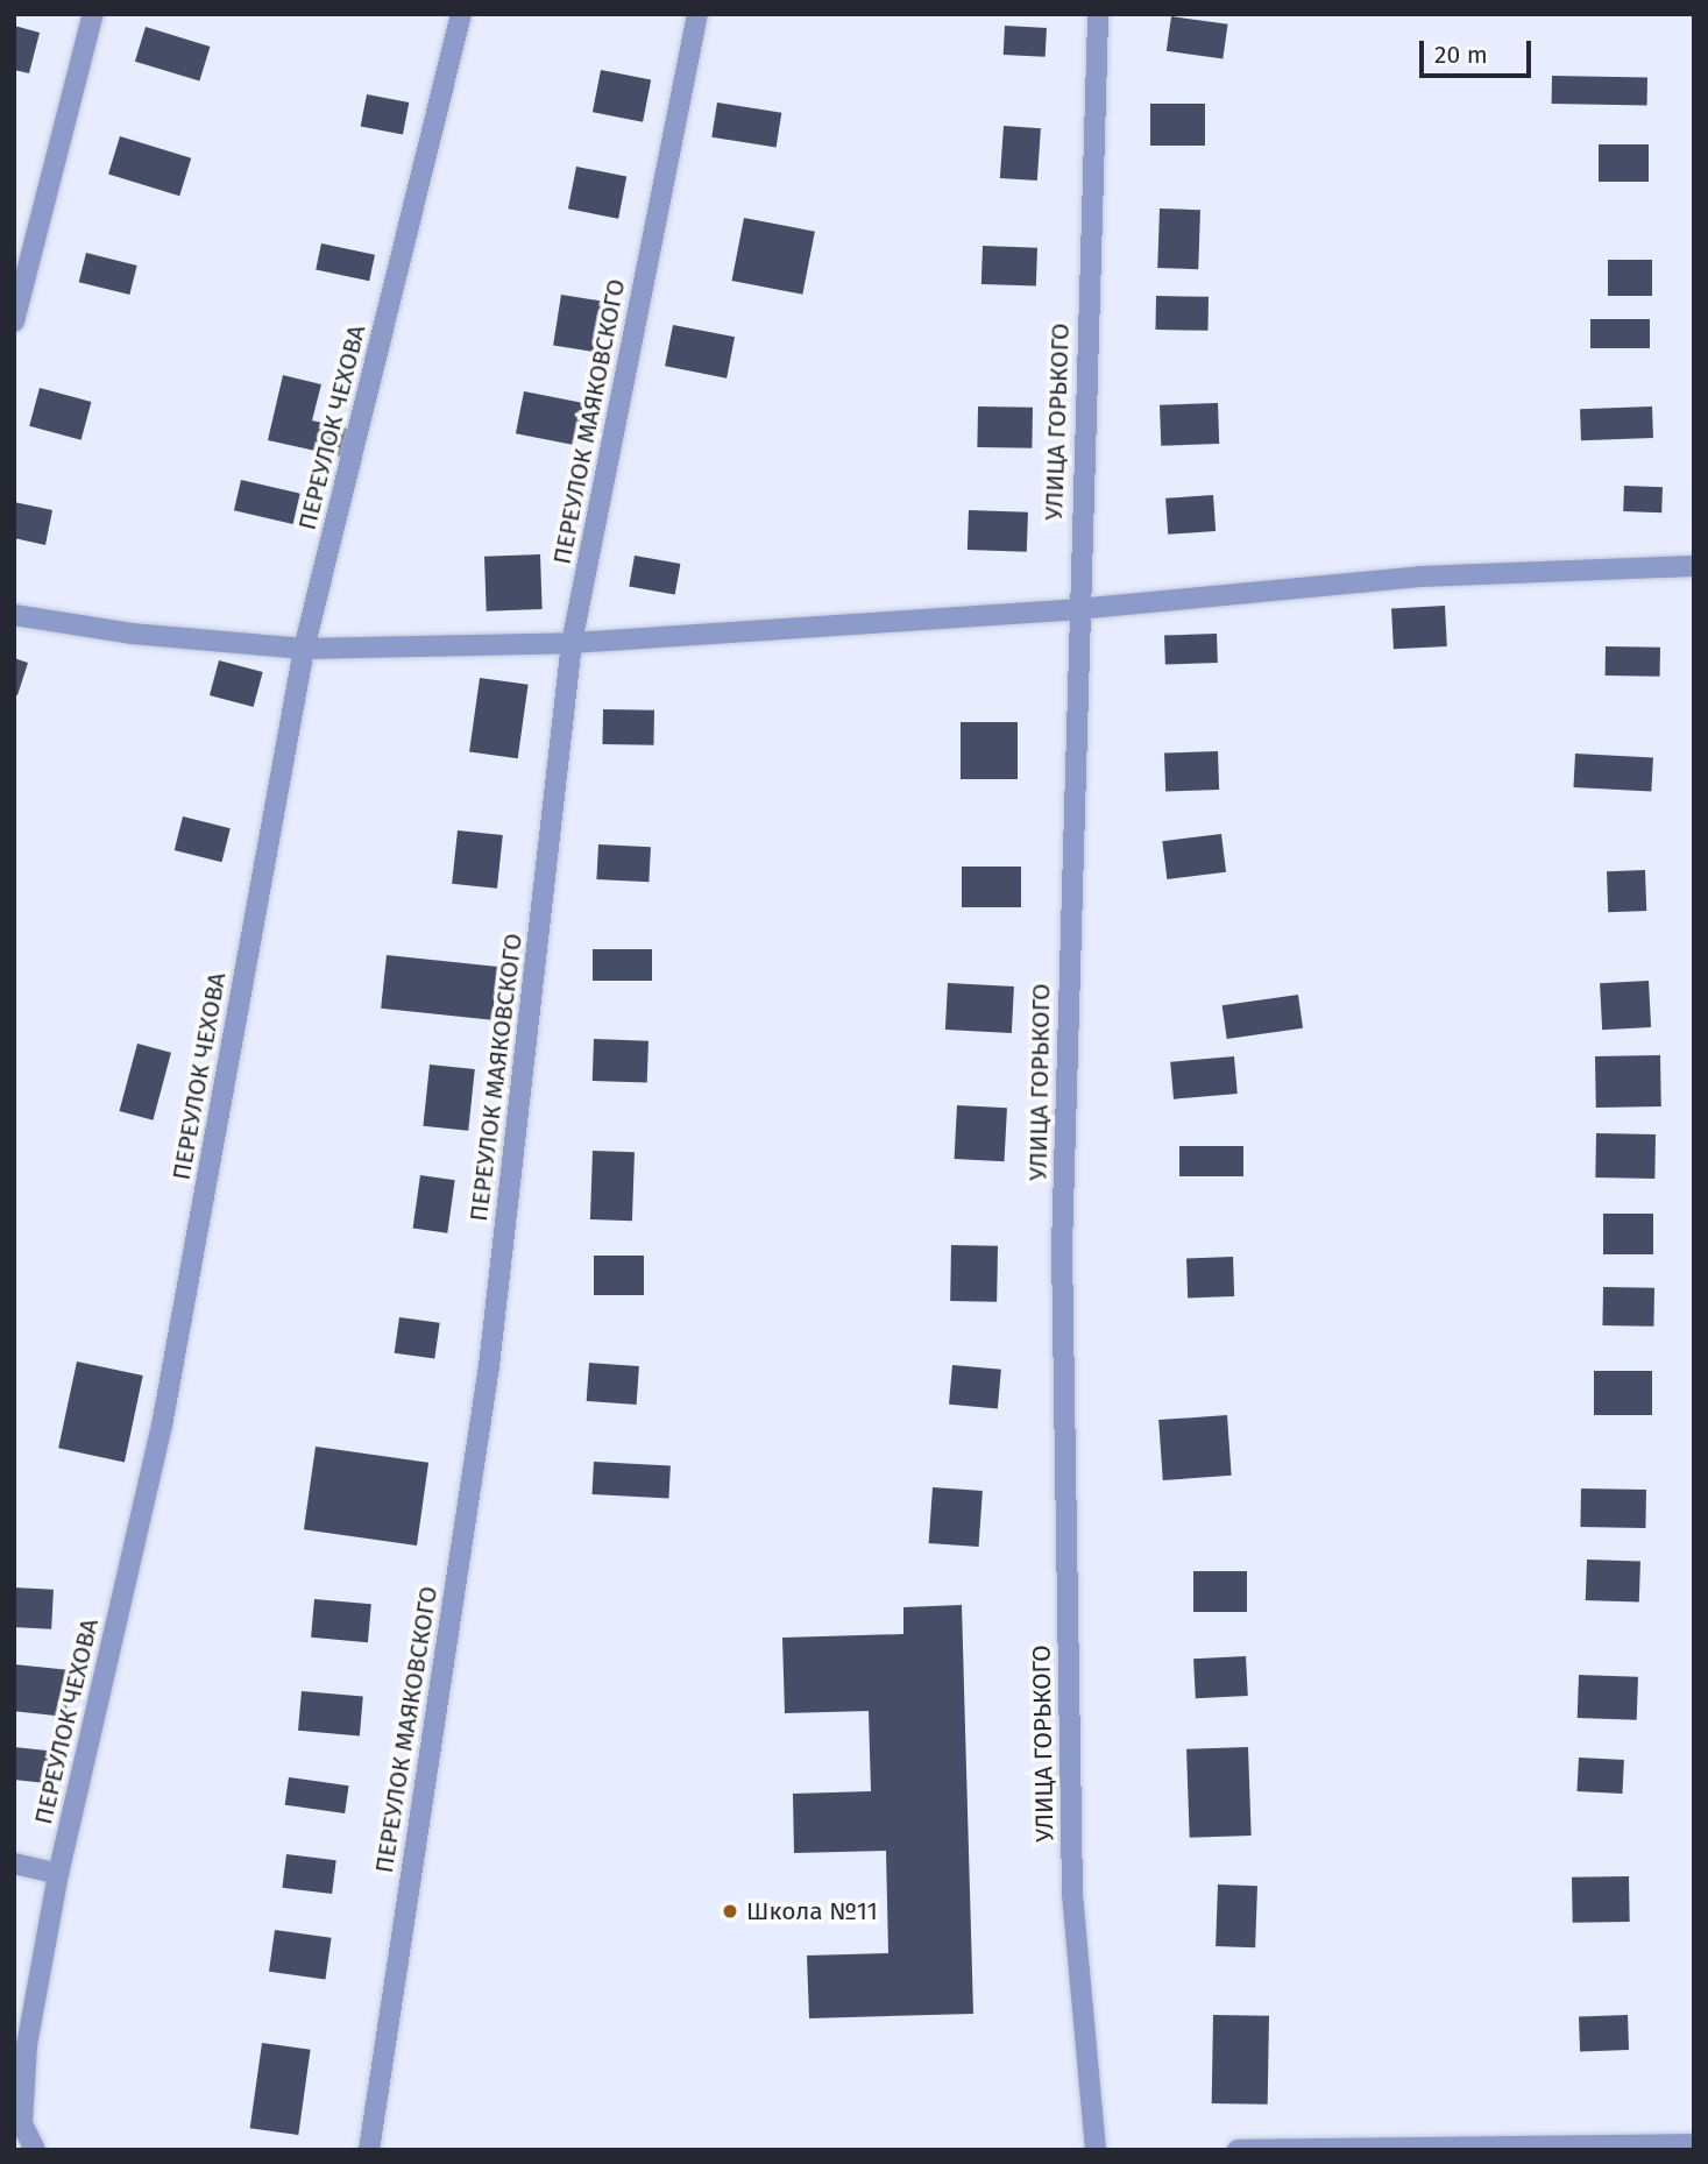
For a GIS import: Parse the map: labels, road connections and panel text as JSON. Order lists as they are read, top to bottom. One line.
{"streets":{"street":["ПЕРЕУЛОК МАЯКОВСКОГО","УЛИЦА ГОРЬКОГО","ПЕРЕУЛОК ЧЕХОВА"]},"places":["Школа №11"],"scale_bar":"20 m"}
